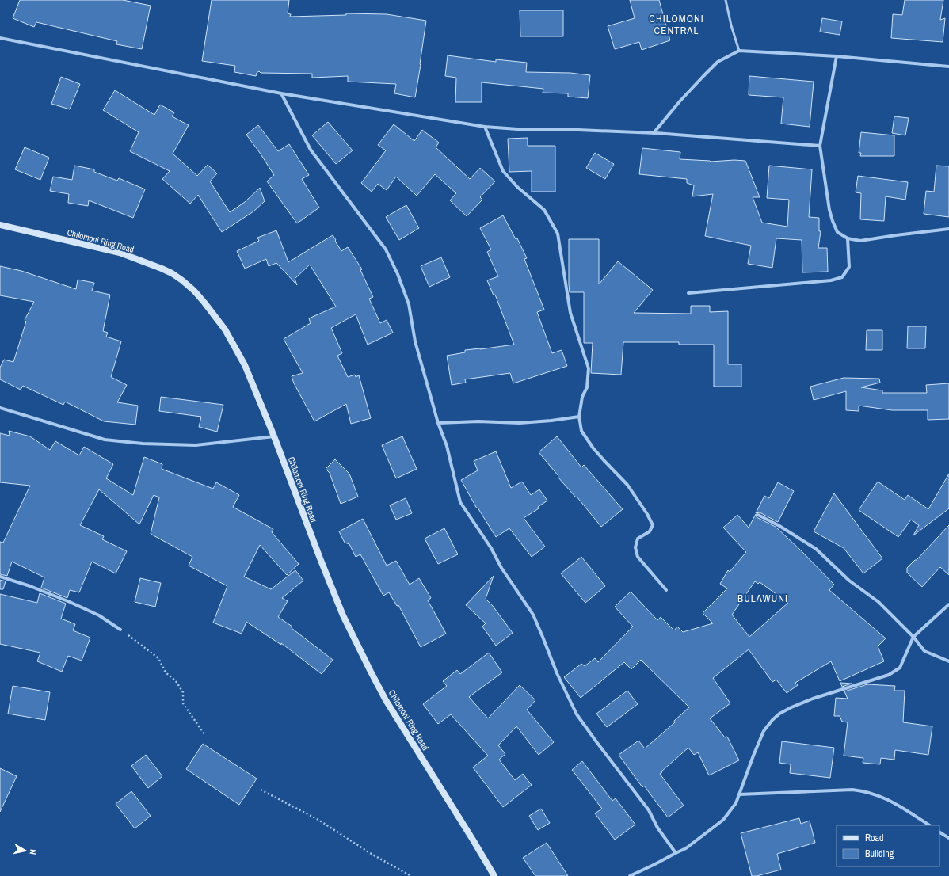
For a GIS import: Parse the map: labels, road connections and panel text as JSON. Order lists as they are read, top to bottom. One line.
{"streets":{"street":["Chilomoni Ring Road"]},"districts":["CHILOMONI CENTRAL","BULAWUNI"],"legend":["Road","Building"],"north":"right"}
